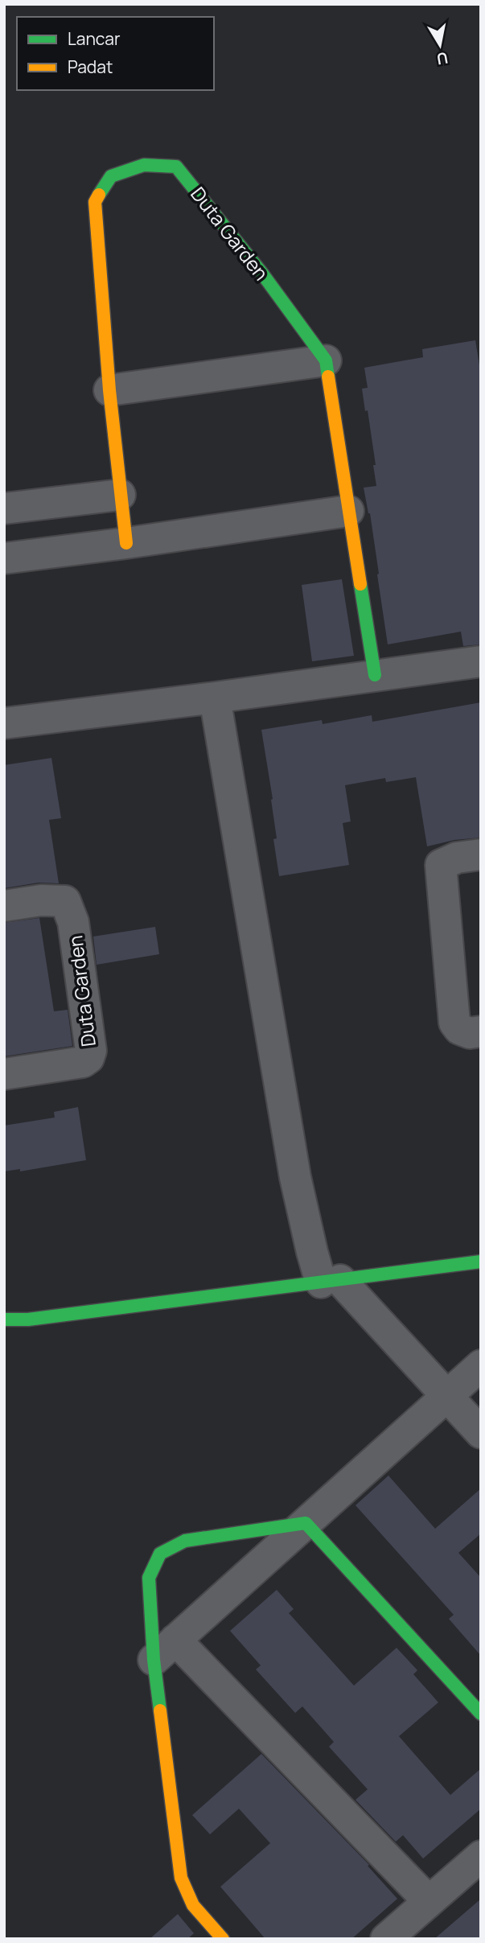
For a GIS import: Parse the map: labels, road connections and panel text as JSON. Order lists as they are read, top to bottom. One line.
{"streets":{"street":["Duta Garden"]},"legend":["Lancar","Padat"],"north":"bottom"}
